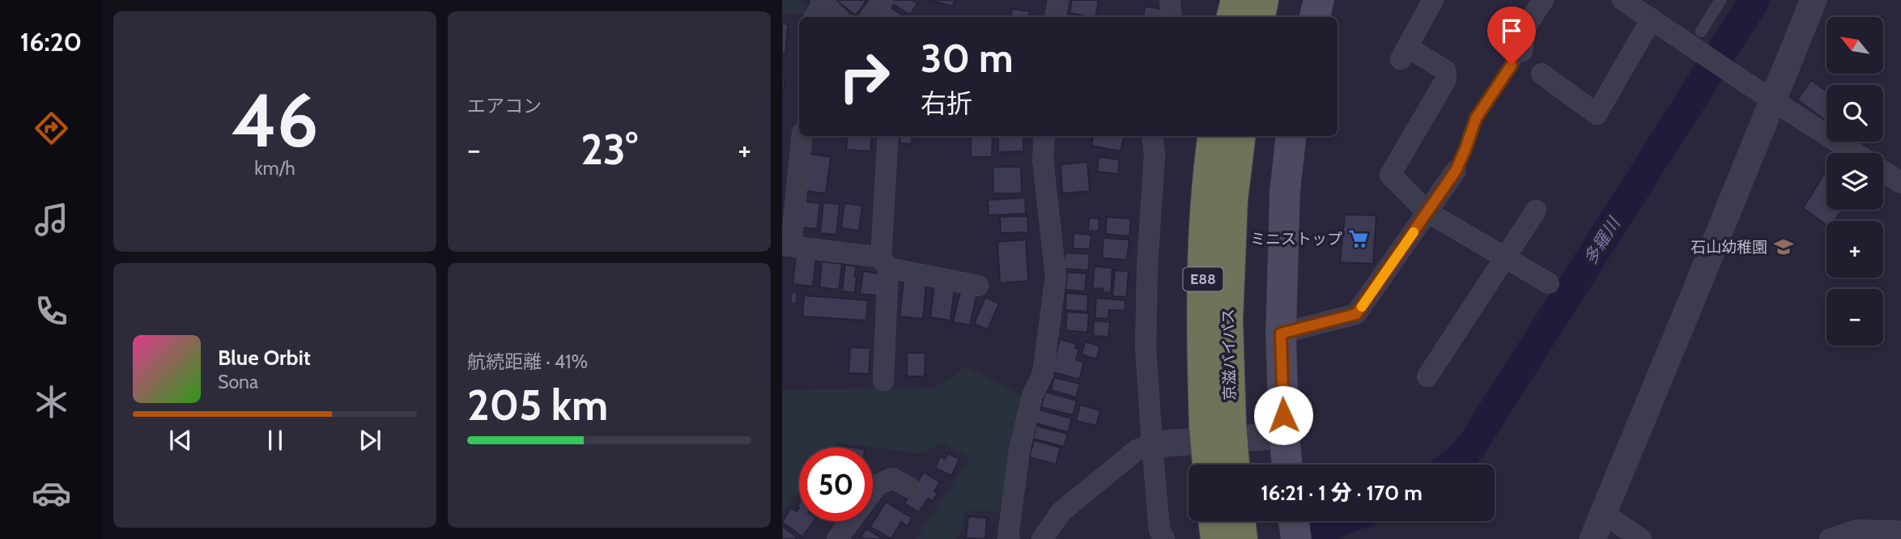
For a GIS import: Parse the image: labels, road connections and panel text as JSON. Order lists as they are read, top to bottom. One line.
{"streets":{"highway":["E88","京滋バイパス"]},"water":["多羅川"],"places":{"supermarket":["ミニストップ"],"school or university":["石山幼稚園"]},"north":"top left","page":{"tabs":"16:20","tile":[["46","km/h"],"エアコン",["航続距離 · 41%","205 km"]],"map_buttons":["+","−"],"turn":["30 m","右折"],"heat":["−","23°","+"],"song":["Blue Orbit","Sona"],"limit":"50","trip":"16:21 · 1 分 · 170 m"}}
